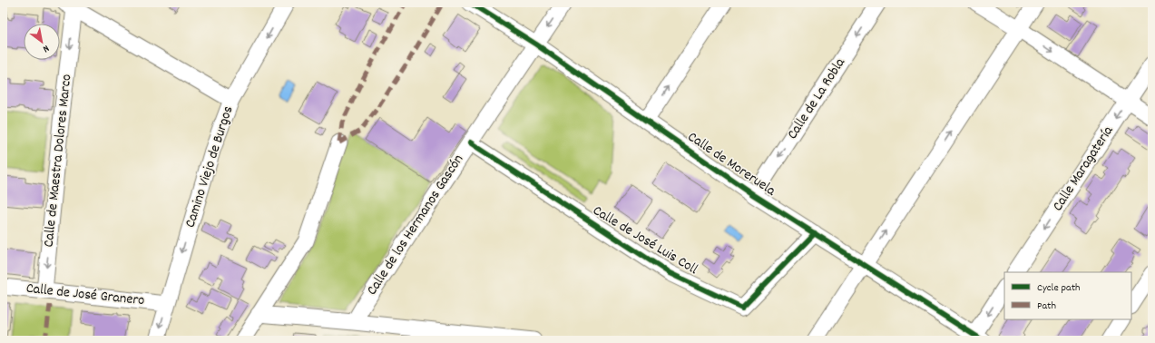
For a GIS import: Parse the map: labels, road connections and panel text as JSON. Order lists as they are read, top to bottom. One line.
{"streets":{"street":["Calle de La Robla","Calle de Maestra Dolores Marco","Calle de Moreruela","Camino Viejo de Burgos","Calle Maragatería","Calle de los Hermanos Gascón","Calle de José Luis Coll","Calle de José Granero"]},"crossings":[["Calle de La Robla","Calle de Moreruela"],["Calle de Maestra Dolores Marco","Calle de José Granero"],["Calle de Moreruela","Calle de los Hermanos Gascón"],["Calle de Moreruela","Calle de José Luis Coll"],["Camino Viejo de Burgos","Calle de José Granero"],["Calle de los Hermanos Gascón","Calle de José Luis Coll"]],"one_way":["Calle de Maestra Dolores Marco"],"legend":["Cycle path","Path"],"north":"bottom right"}
